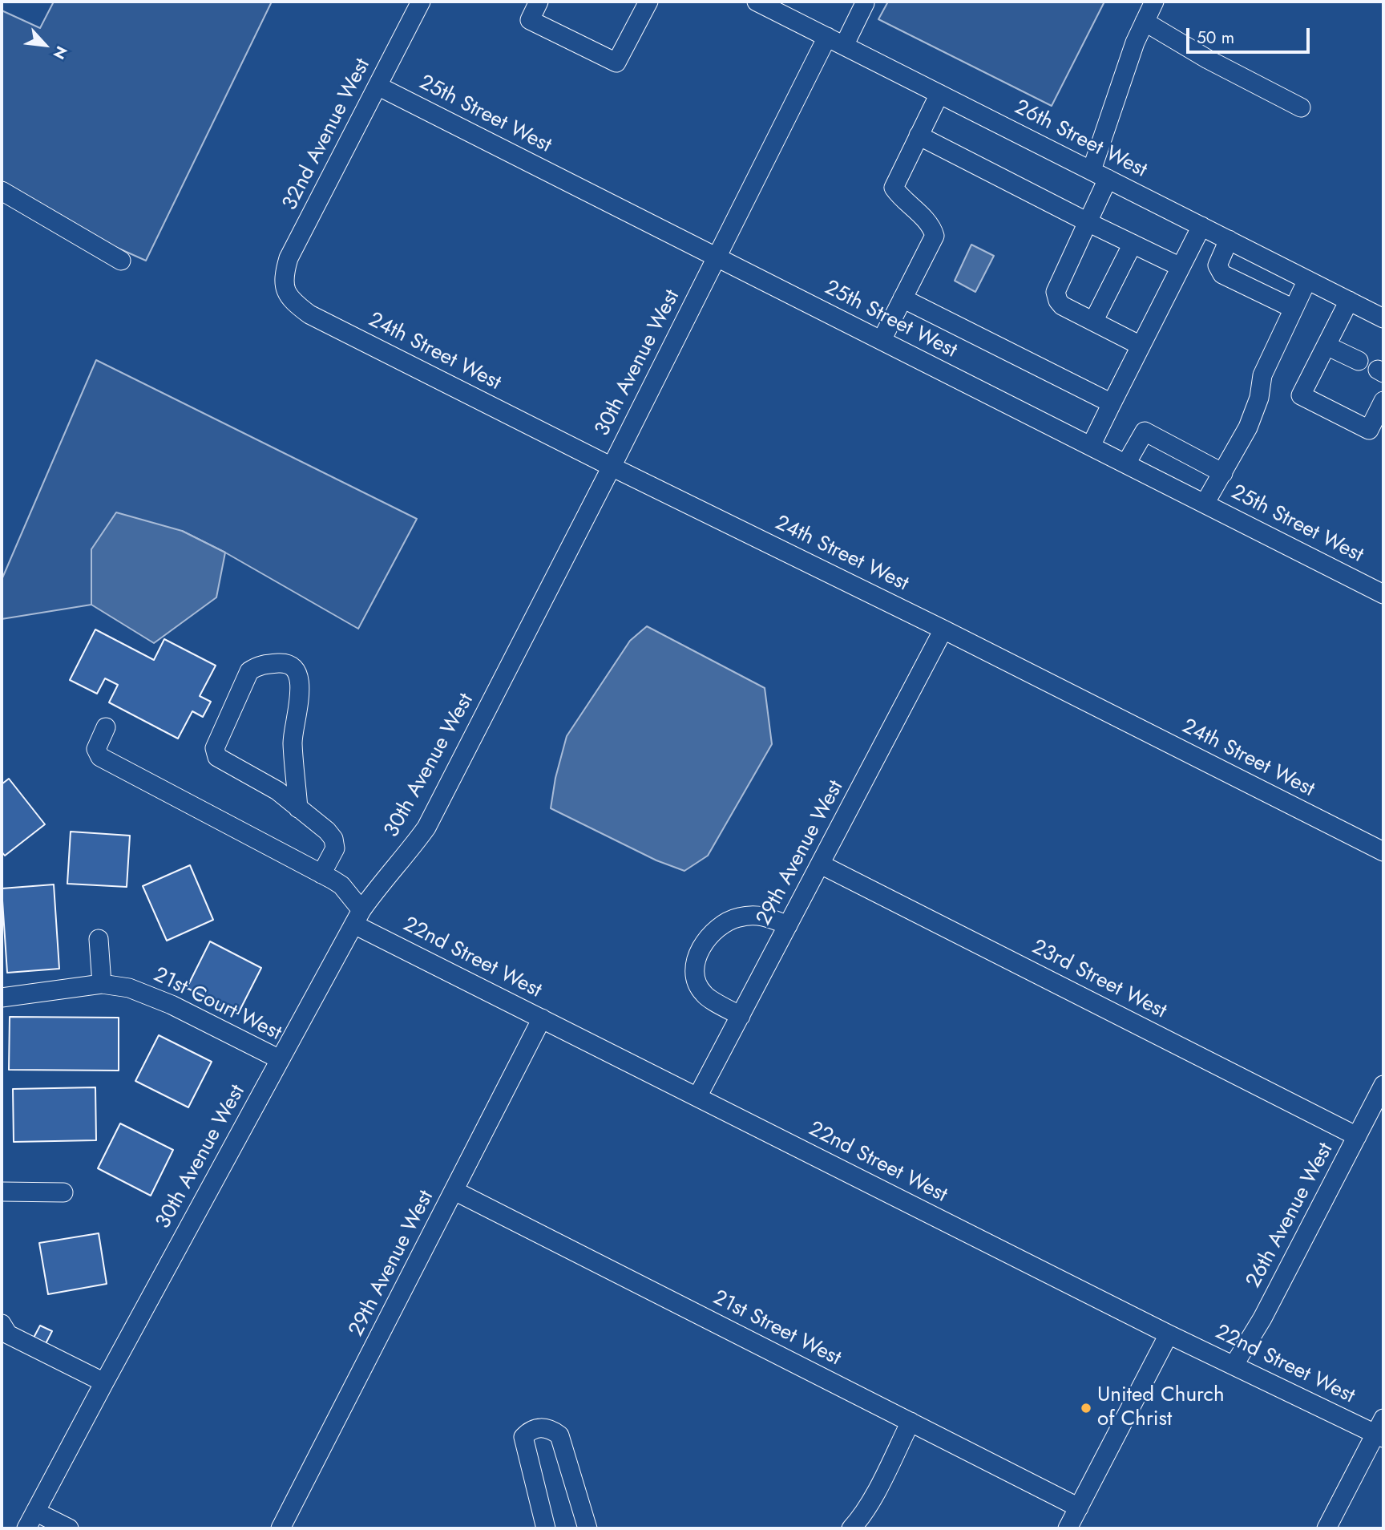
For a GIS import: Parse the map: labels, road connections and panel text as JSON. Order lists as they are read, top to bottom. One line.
{"streets":{"street":["25th Street West","32nd Avenue West","26th Street West","24th Street West","30th Avenue West","29th Avenue West","22nd Street West","23rd Street West","21st Court West","26th Avenue West","21st Street West"]},"crossings":[["25th Street West","32nd Avenue West"],["25th Street West","30th Avenue West"],["32nd Avenue West","24th Street West"],["26th Street West","30th Avenue West"],["24th Street West","30th Avenue West"],["24th Street West","29th Avenue West"],["30th Avenue West","22nd Street West"],["30th Avenue West","21st Court West"],["29th Avenue West","22nd Street West"],["29th Avenue West","23rd Street West"],["29th Avenue West","21st Street West"],["22nd Street West","26th Avenue West"],["23rd Street West","26th Avenue West"]],"places":["United Church of Christ"],"scale_bar":"50 m","north":"bottom right"}
